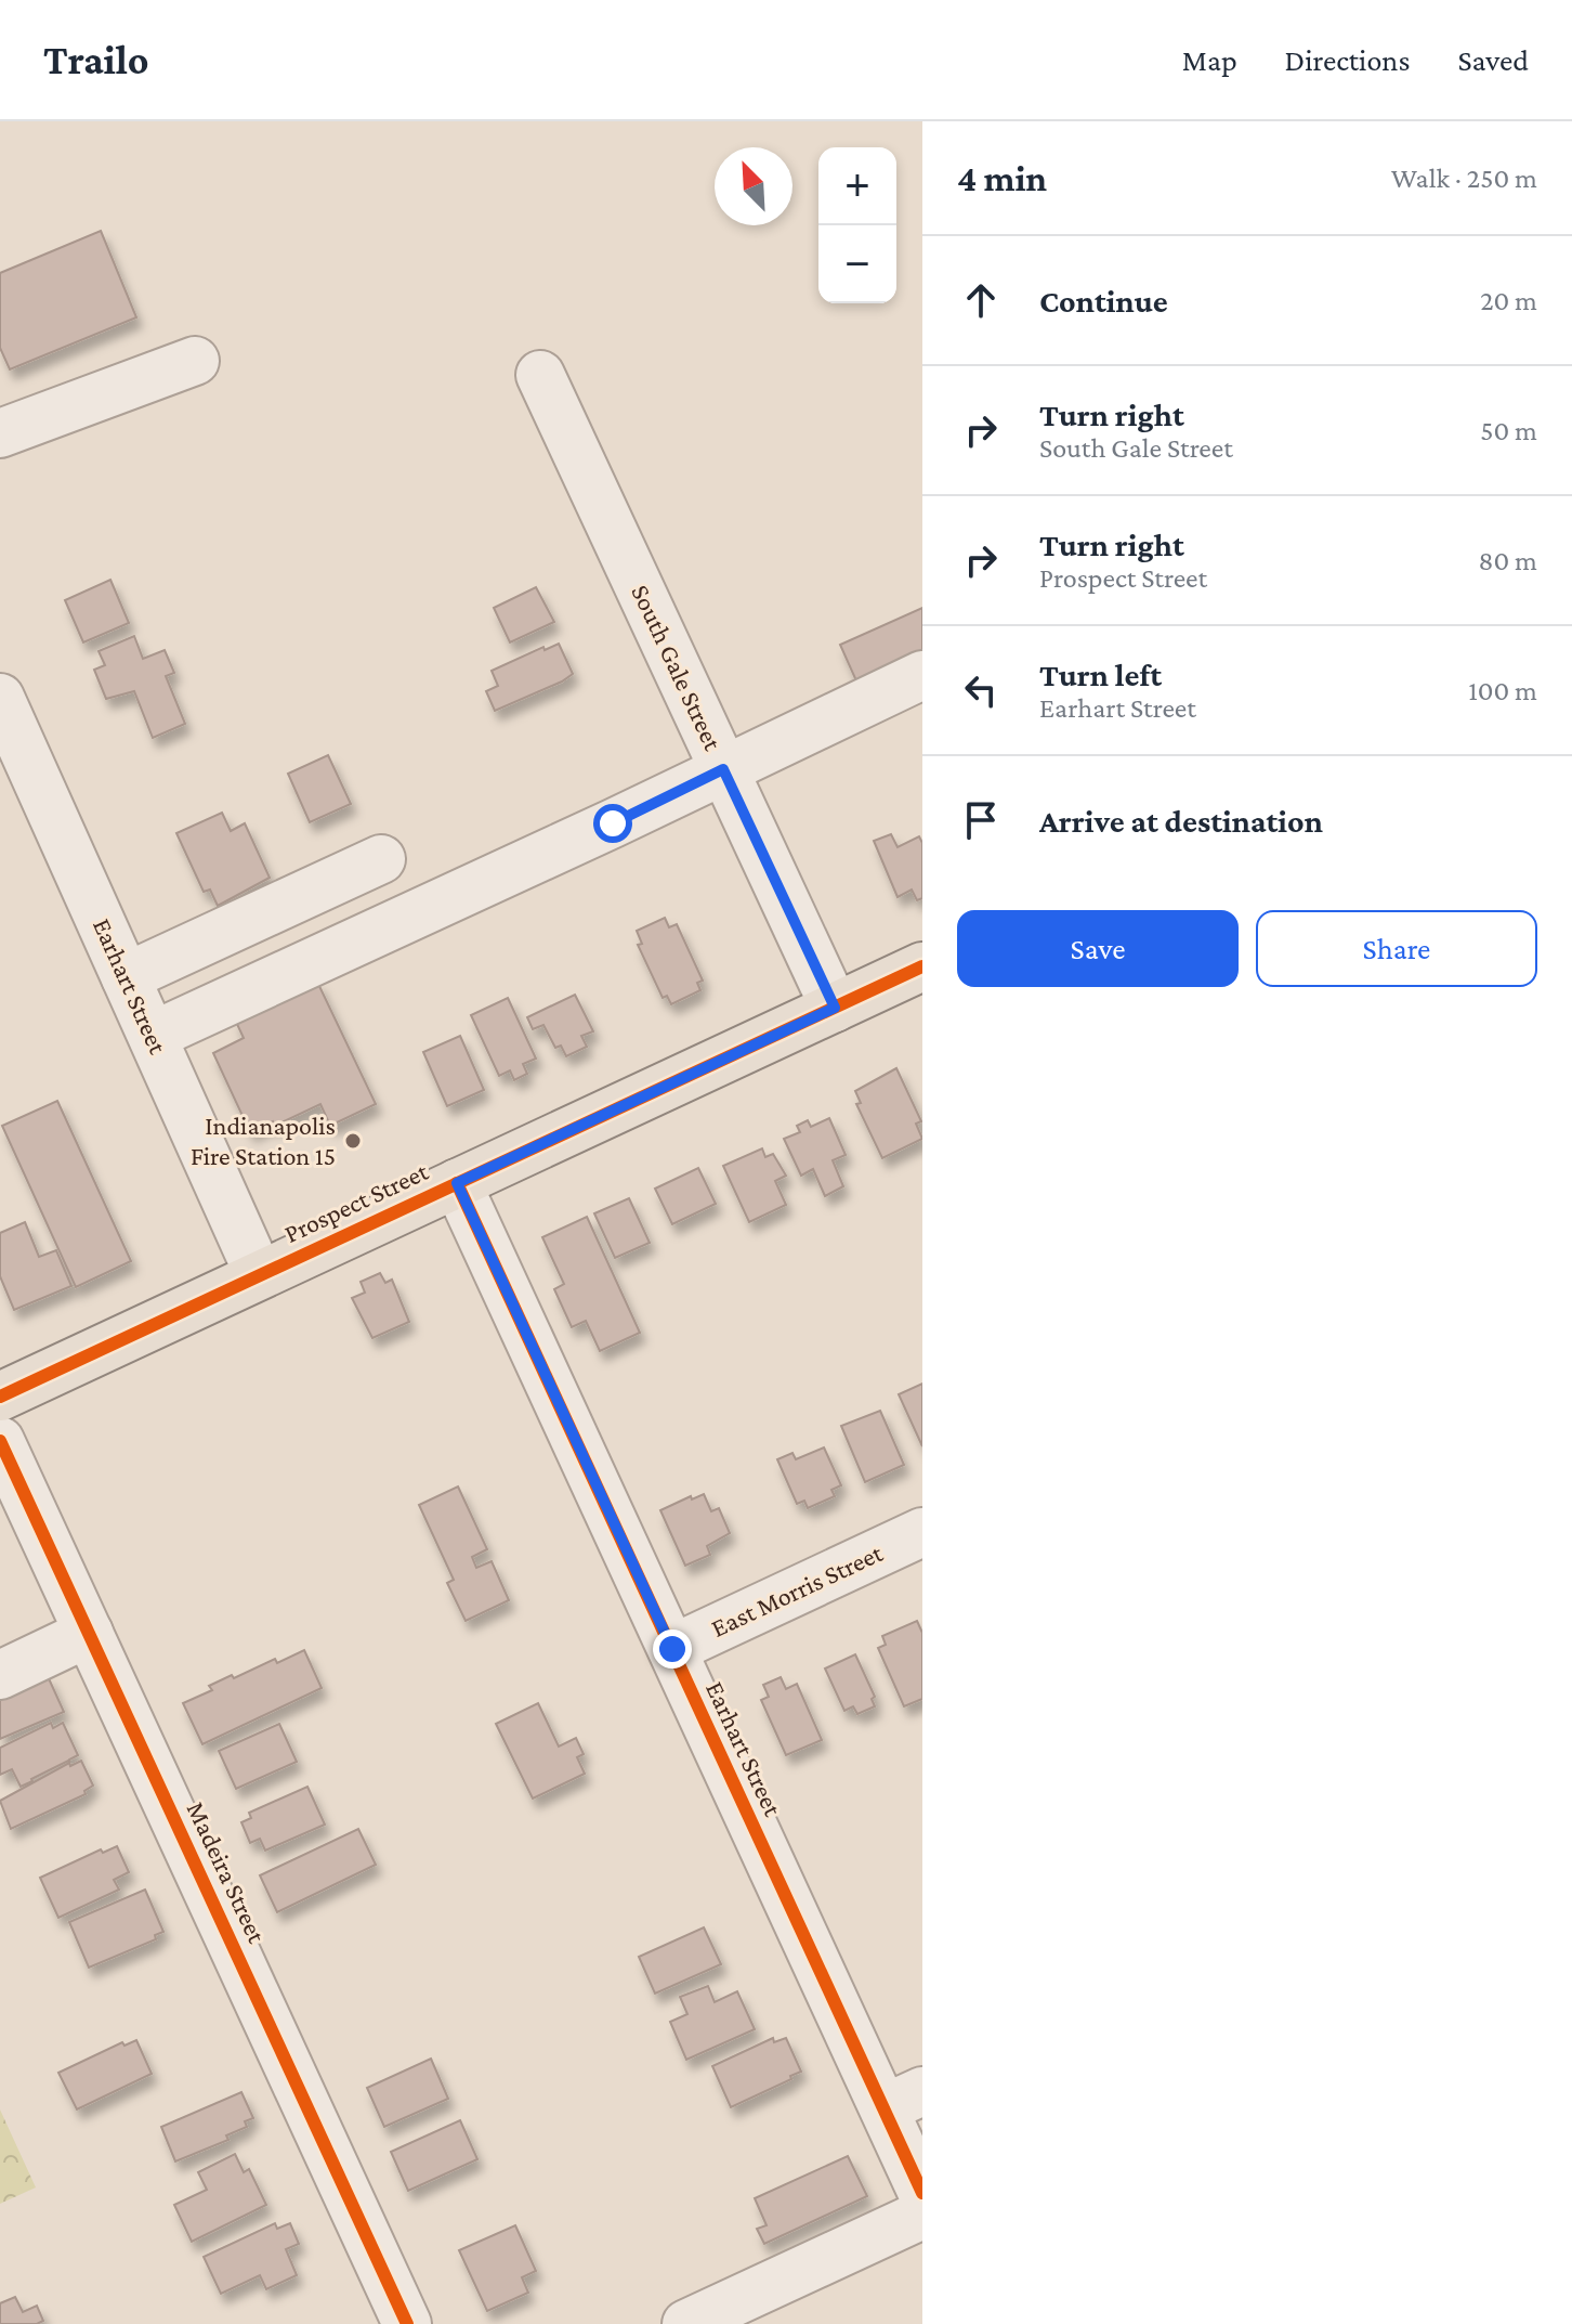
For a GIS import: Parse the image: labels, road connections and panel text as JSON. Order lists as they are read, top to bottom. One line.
{"streets":{"main road":["Prospect Street"],"street":["South Gale Street","Earhart Street","East Morris Street","Madeira Street"]},"crossings":[["South Gale Street","Prospect Street"],["Earhart Street","Prospect Street"],["Earhart Street","East Morris Street"]],"places":["Indianapolis Fire Station 15"],"north":"top left","page":{"header":"Trailo","nav":["Map","Directions","Saved"],"heading":["4 min","Walk · 250 m"],"map_buttons":["+","−"],"list":[["Continue","20 m"],["Turn right","South Gale Street","50 m"],["Turn right","Prospect Street","80 m"],["Turn left","Earhart Street","100 m"],"Arrive at destination"],"buttons":["Save","Share"]}}
